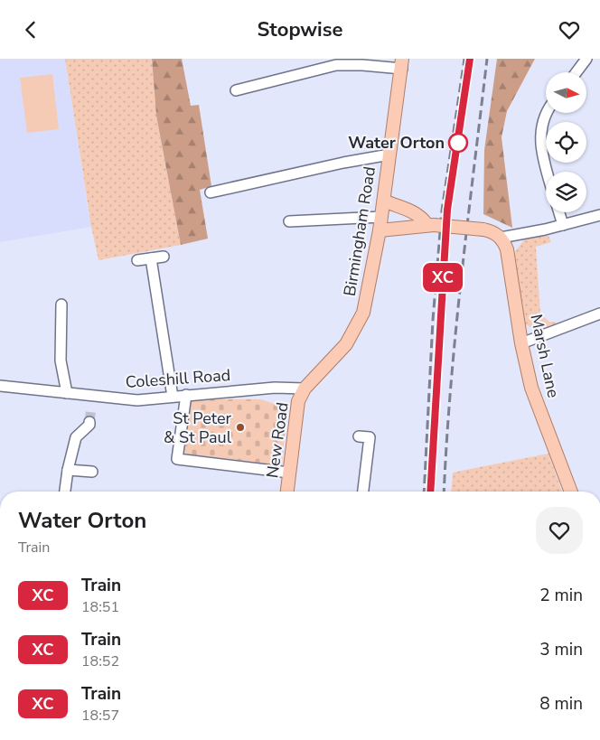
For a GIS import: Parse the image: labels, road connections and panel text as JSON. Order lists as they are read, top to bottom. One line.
{"streets":{"main road":["Birmingham Road","Marsh Lane","New Road"],"street":["Coleshill Road"]},"crossings":[["Birmingham Road","Coleshill Road"],["Birmingham Road","New Road"],["Coleshill Road","New Road"]],"places":["Water Orton","St Peter & St Paul"],"north":"right","page":{"header":"Stopwise","on_map":"XC","heading":["Water Orton","Train"],"list":[{"mark":"XC","name":"Train","note":"18:51","value":"2 min"},{"mark":"XC","name":"Train","note":"18:52","value":"3 min"},{"mark":"XC","name":"Train","note":"18:57","value":"8 min"}]}}
